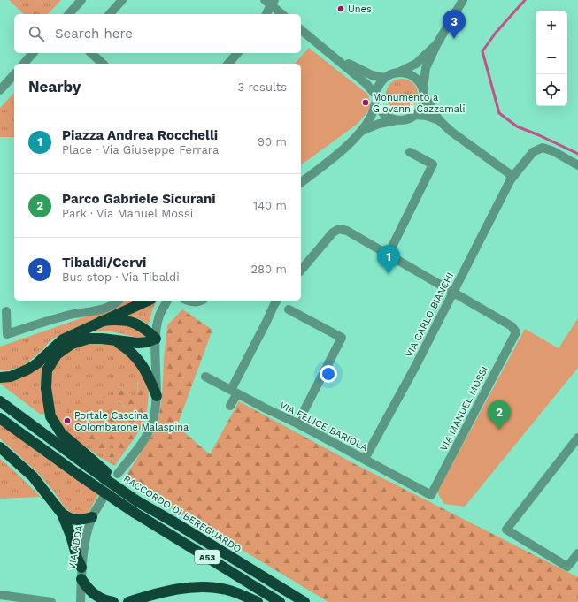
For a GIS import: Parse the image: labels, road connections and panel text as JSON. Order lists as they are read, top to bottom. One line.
{"streets":{"highway":["RACCORDO DI BEREGUARDO","A53"],"street":["VIA CARLO BIANCHI","VIA MANUEL MOSSI","VIA FELICE BARIOLA","VIA ADDA"]},"crossings":[["VIA CARLO BIANCHI","VIA MANUEL MOSSI"],["VIA CARLO BIANCHI","VIA FELICE BARIOLA"],["VIA MANUEL MOSSI","VIA FELICE BARIOLA"]],"places":["Unes","Monumento a Giovanni Cazzamali","Portale Cascina Colombarone Malaspina"],"page":{"pins":["3","1","2"],"map_buttons":["+","−"],"search":"Search here","heading":["Nearby","3 results"],"list":[{"mark":"1","name":"Piazza Andrea Rocchelli","note":"Place · Via Giuseppe Ferrara","value":"90 m"},{"mark":"2","name":"Parco Gabriele Sicurani","note":"Park · Via Manuel Mossi","value":"140 m"},{"mark":"3","name":"Tibaldi/Cervi","note":"Bus stop · Via Tibaldi","value":"280 m"}]}}
